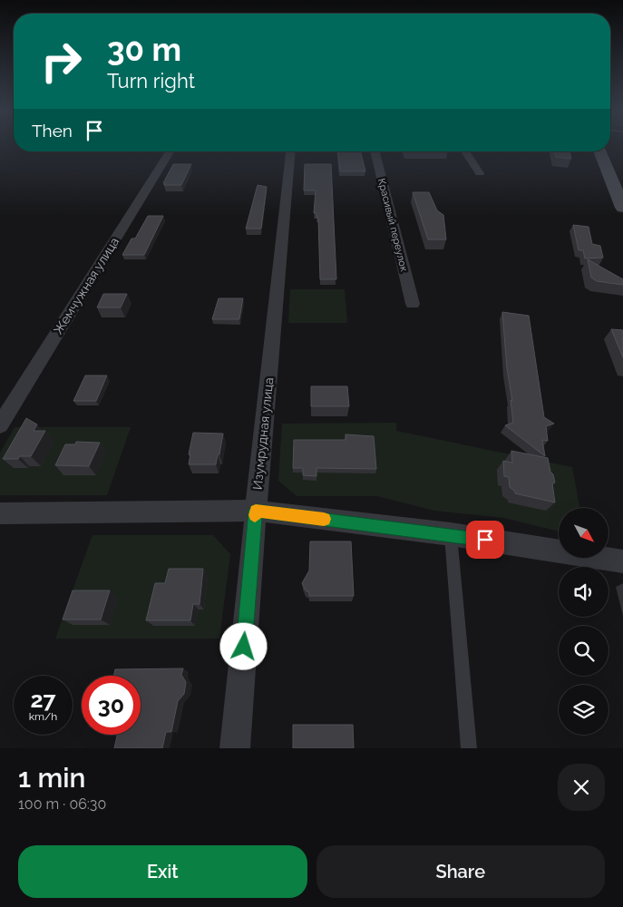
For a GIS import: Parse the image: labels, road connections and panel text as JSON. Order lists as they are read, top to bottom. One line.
{"streets":{"street":["Красивый переулок","Жемчужная улица","Изумрудная улица"]},"north":"bottom right","page":{"turn":["30 m","Turn right"],"then":"Then","speed":"27 km/h","limit":"30","heading":["1 min","100 m · 06:30"],"buttons":["Exit","Share"]}}
